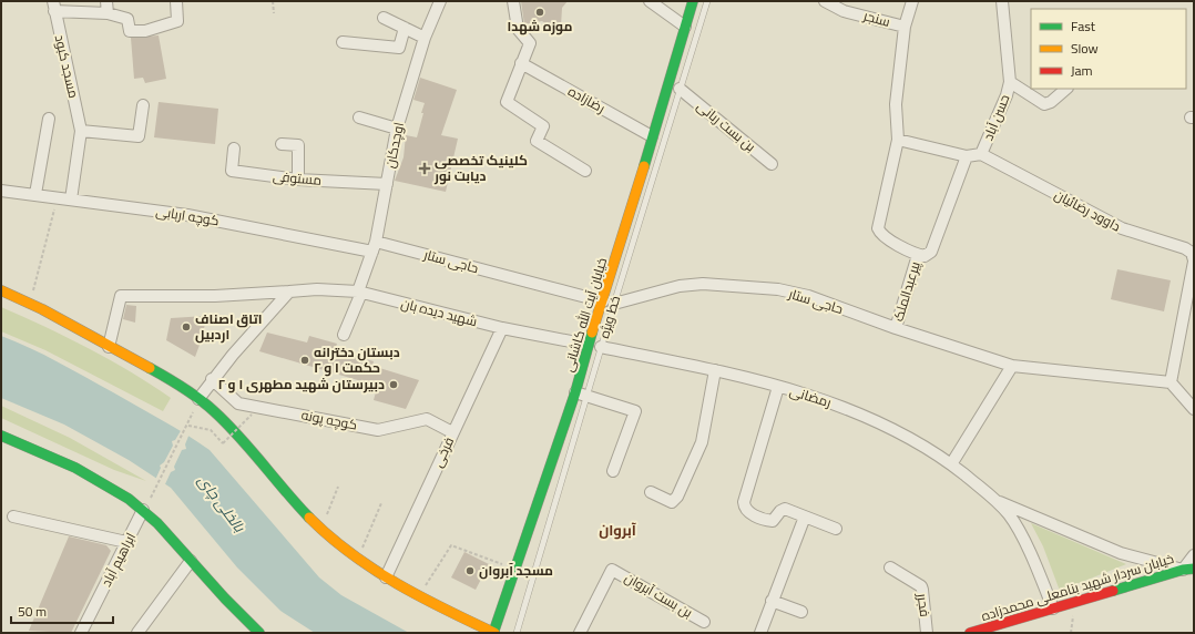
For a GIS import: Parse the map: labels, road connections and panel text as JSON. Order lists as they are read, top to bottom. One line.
{"streets":{"main road":["خیابان آیت الله کاشانی","خیابان سردار شهید بنامعلی محمدزاده"],"street":["سنجر","مسجد کبود","رضازاده","حسن آباد","بن بست ربانی","اوچدکان","مستوفی","داوود رضائیان","کوچه اربابی","حاجی ستار","پیرعبدالملک","شهید دیده بان","رمضانی","کوچه پونه","فرخی","ابراهیم آباد","بن بست آبروان","فجرر"],"lane":["خط ویژه"]},"crossings":[["رضازاده","خیابان آیت الله کاشانی"],["حسن آباد","داوود رضائیان"],["بن بست ربانی","خط ویژه"],["اوچدکان","مستوفی"],["اوچدکان","کوچه اربابی"],["اوچدکان","حاجی ستار"],["اوچدکان","شهید دیده بان"],["داوود رضائیان","حاجی ستار"],["کوچه اربابی","حاجی ستار"],["حاجی ستار","پیرعبدالملک"],["حاجی ستار","خیابان آیت الله کاشانی"],["حاجی ستار","خط ویژه"],["شهید دیده بان","خیابان آیت الله کاشانی"],["شهید دیده بان","فرخی"],["خیابان آیت الله کاشانی","خط ویژه"],["خط ویژه","رمضانی"],["رمضانی","خیابان سردار شهید بنامعلی محمدزاده"],["کوچه پونه","فرخی"]],"districts":["آبروان"],"water":["بالخلی چای"],"places":{"other":["موزه شهدا","اتاق اصناف اردبیل","دبستان دخترانه حکمت ۱ و ۲","دبیرستان شهید مطهری ۱ و ۲","مسجد آبروان"],"health":["کلینیک تخصصی دیابت نور"]},"legend":["Fast","Slow","Jam"],"scale_bar":"50 m"}
